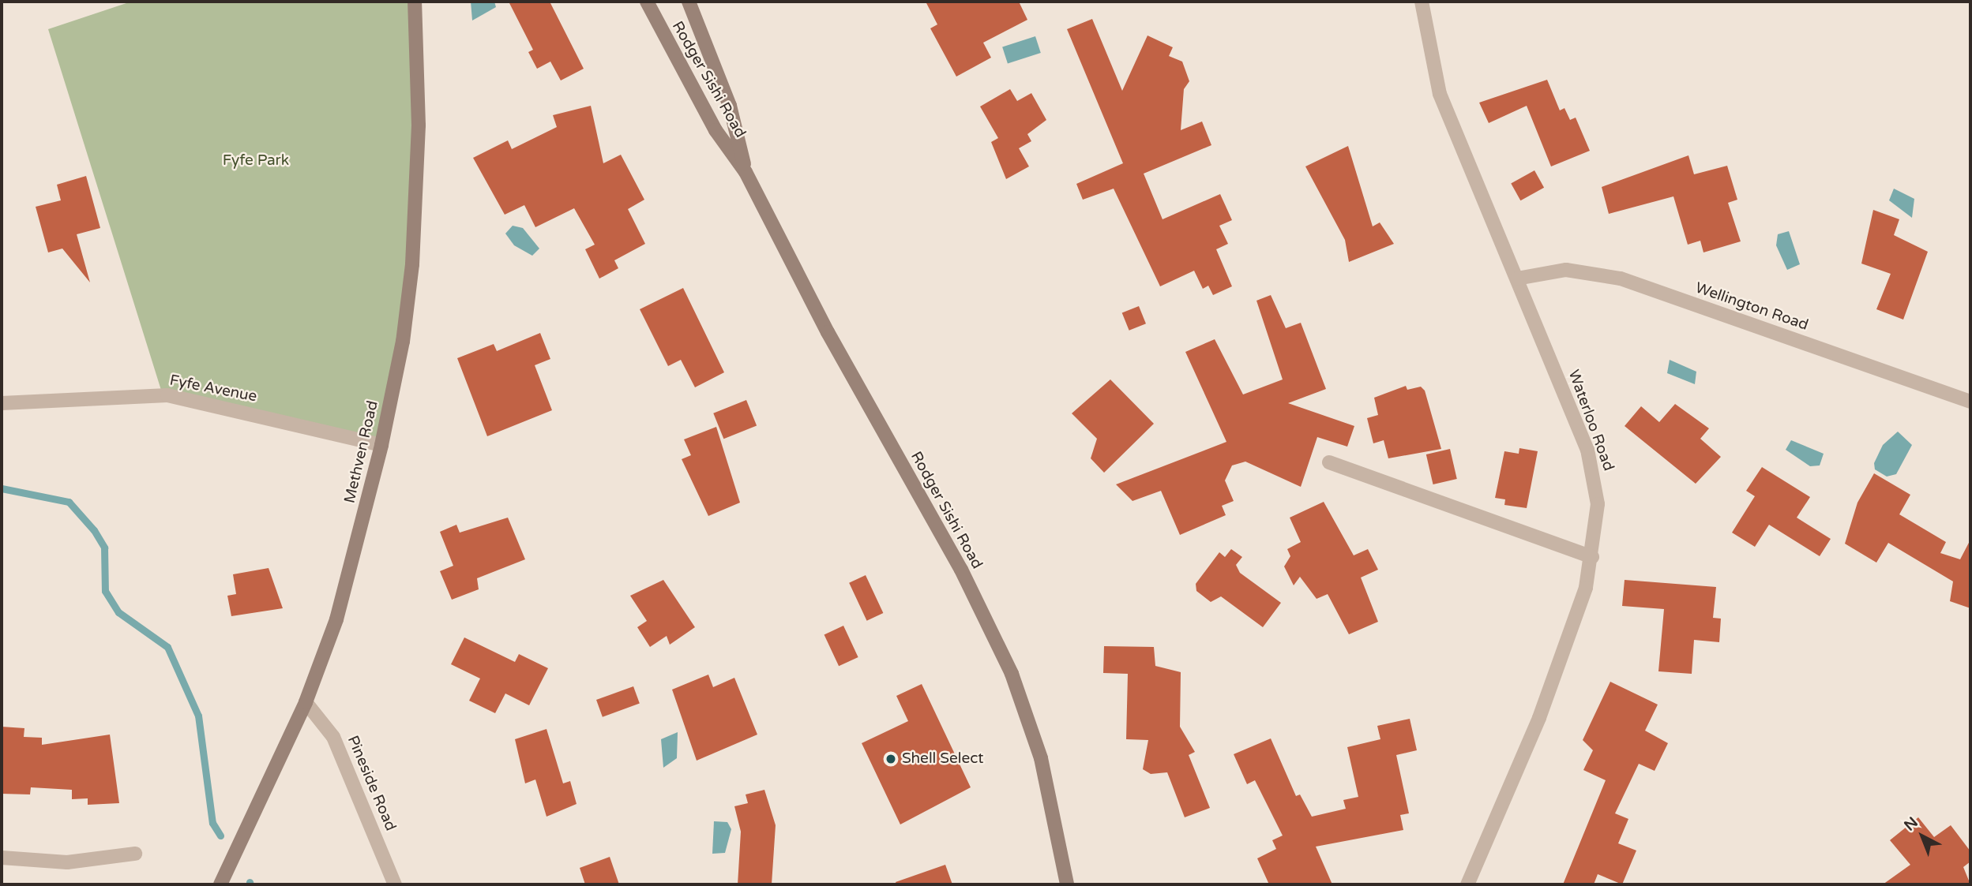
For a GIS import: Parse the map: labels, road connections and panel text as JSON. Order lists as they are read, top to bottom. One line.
{"streets":{"main road":["Rodger Sishi Road","Methven Road"],"street":["Wellington Road","Fyfe Avenue","Waterloo Road","Pineside Road"]},"crossings":[["Wellington Road","Waterloo Road"],["Fyfe Avenue","Methven Road"],["Methven Road","Pineside Road"]],"parks":["Fyfe Park"],"places":["Shell Select"],"north":"top left"}
